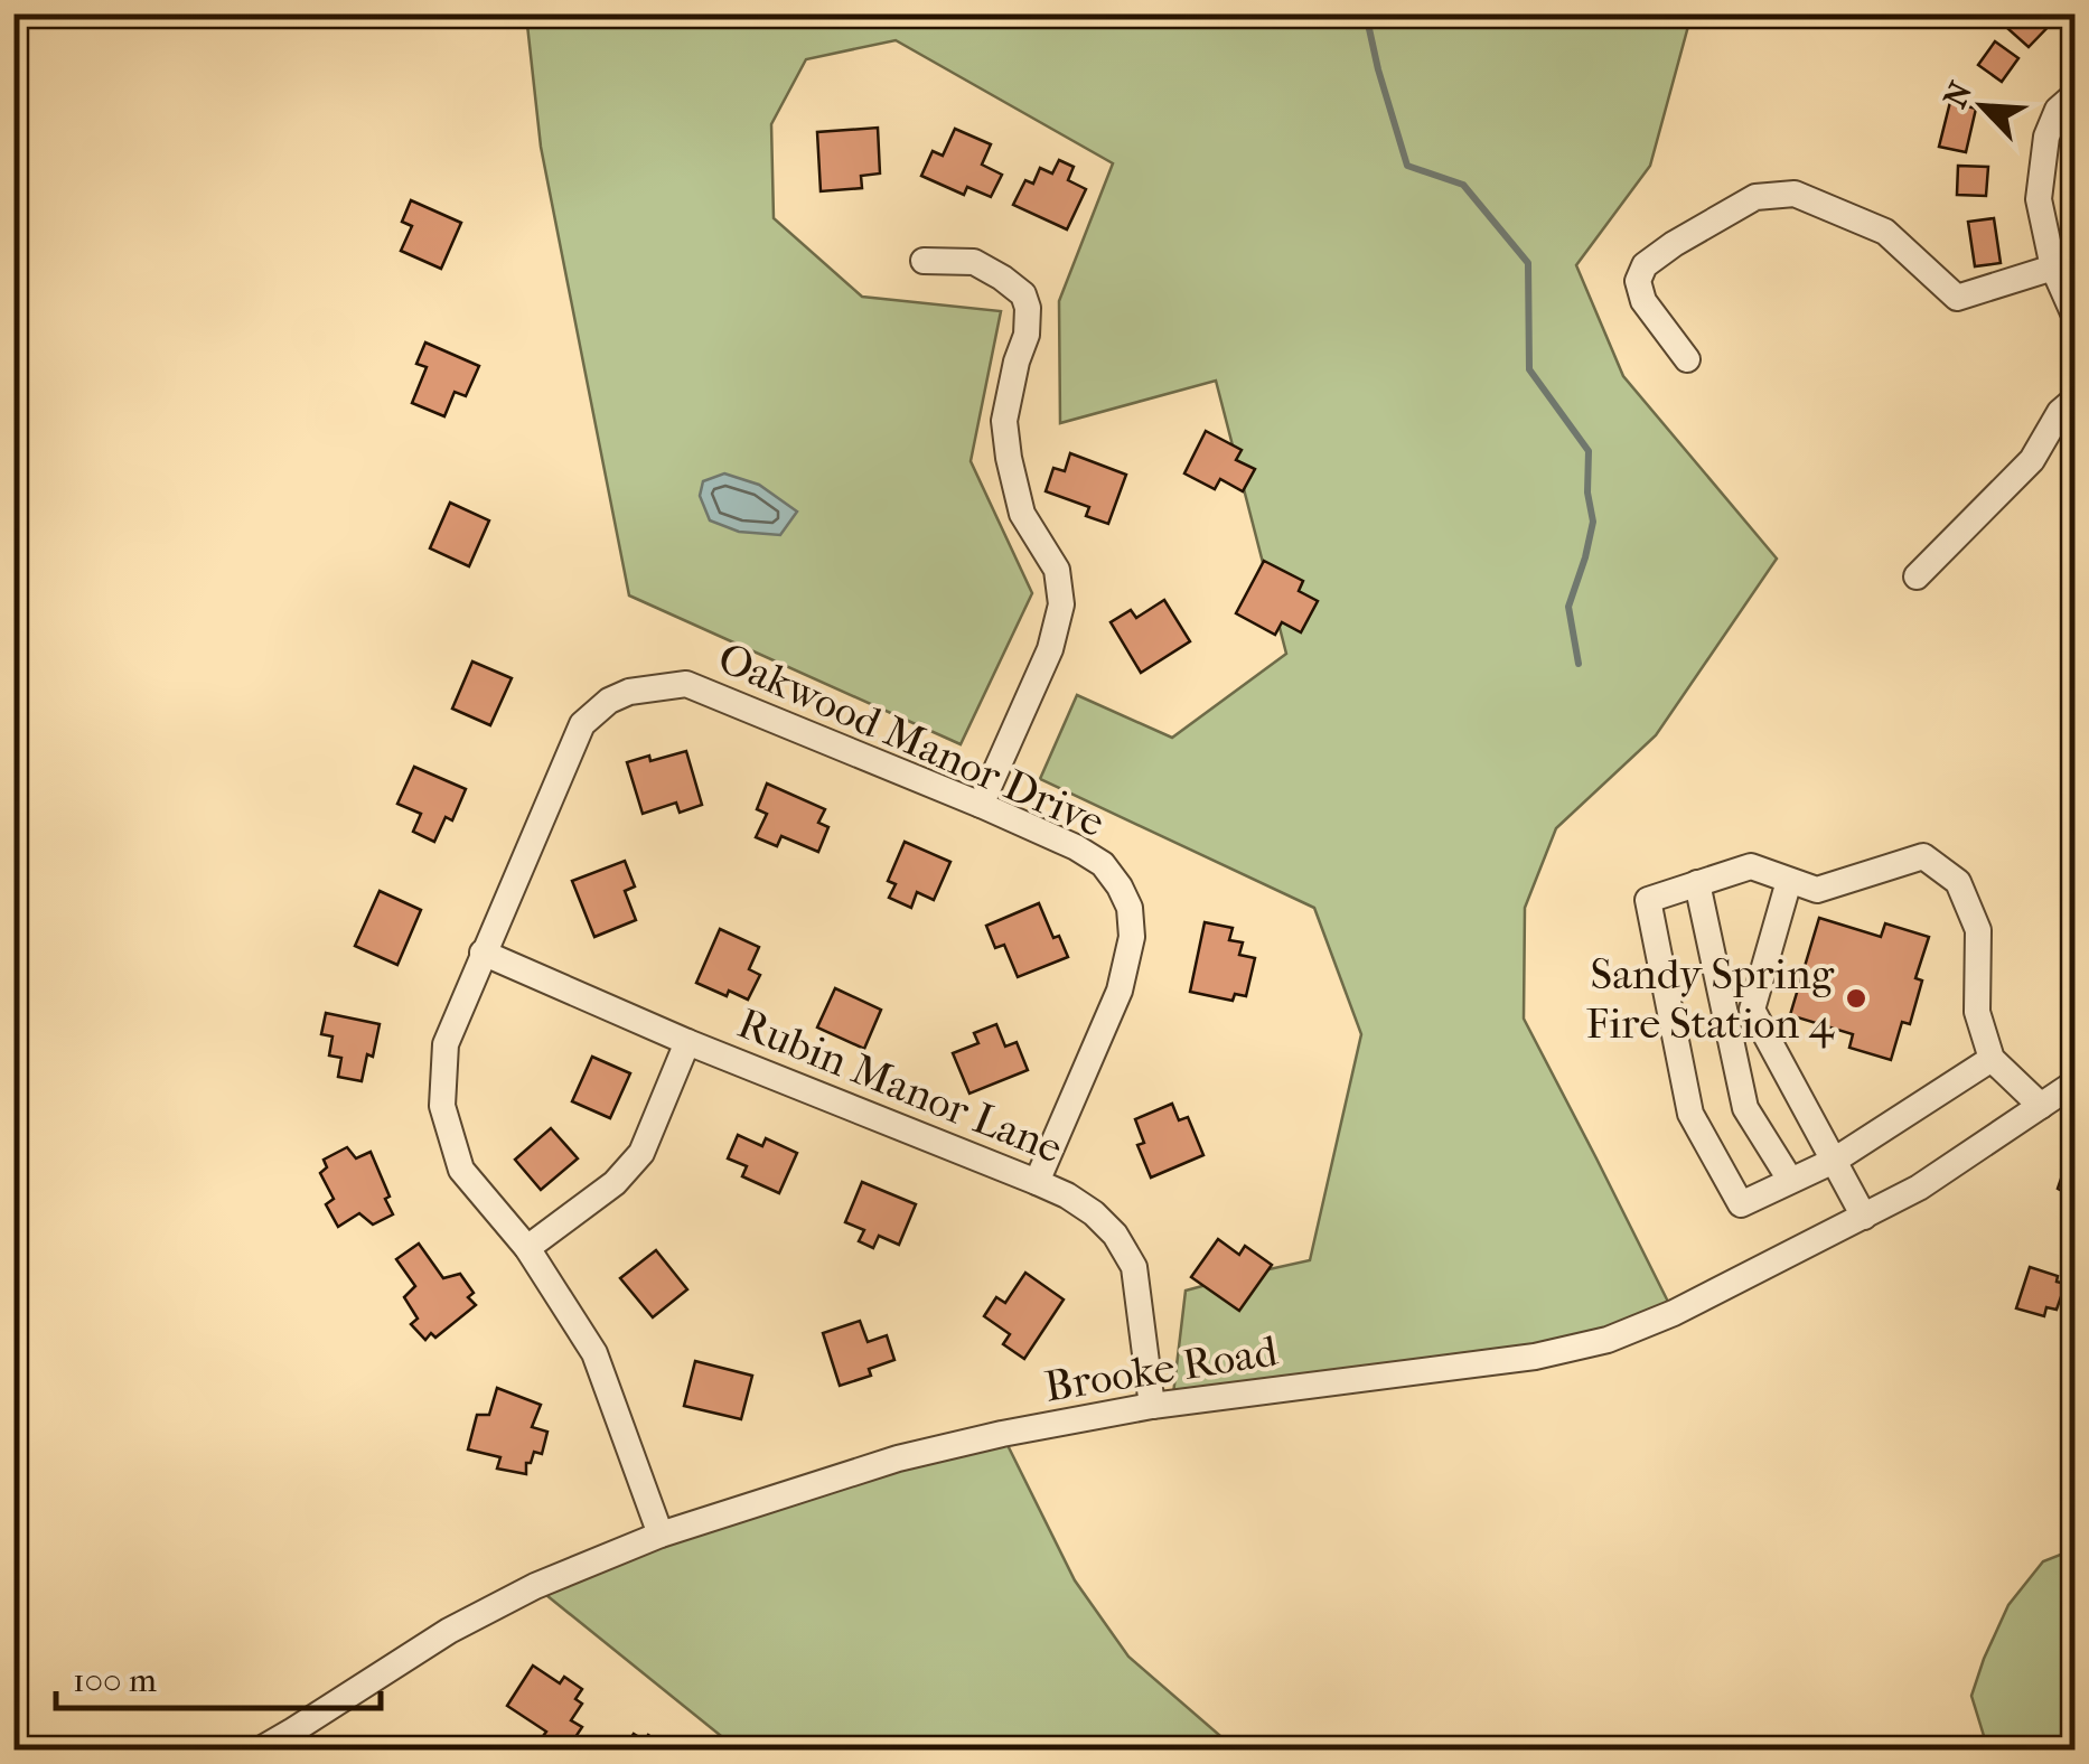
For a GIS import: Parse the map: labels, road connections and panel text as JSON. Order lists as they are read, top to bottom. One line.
{"streets":{"street":["Oakwood Manor Drive","Rubin Manor Lane","Brooke Road"]},"crossings":[["Oakwood Manor Drive","Rubin Manor Lane"],["Oakwood Manor Drive","Brooke Road"],["Rubin Manor Lane","Brooke Road"]],"places":["Sandy Spring Fire Station 4"],"scale_bar":"100 m","north":"top left"}
